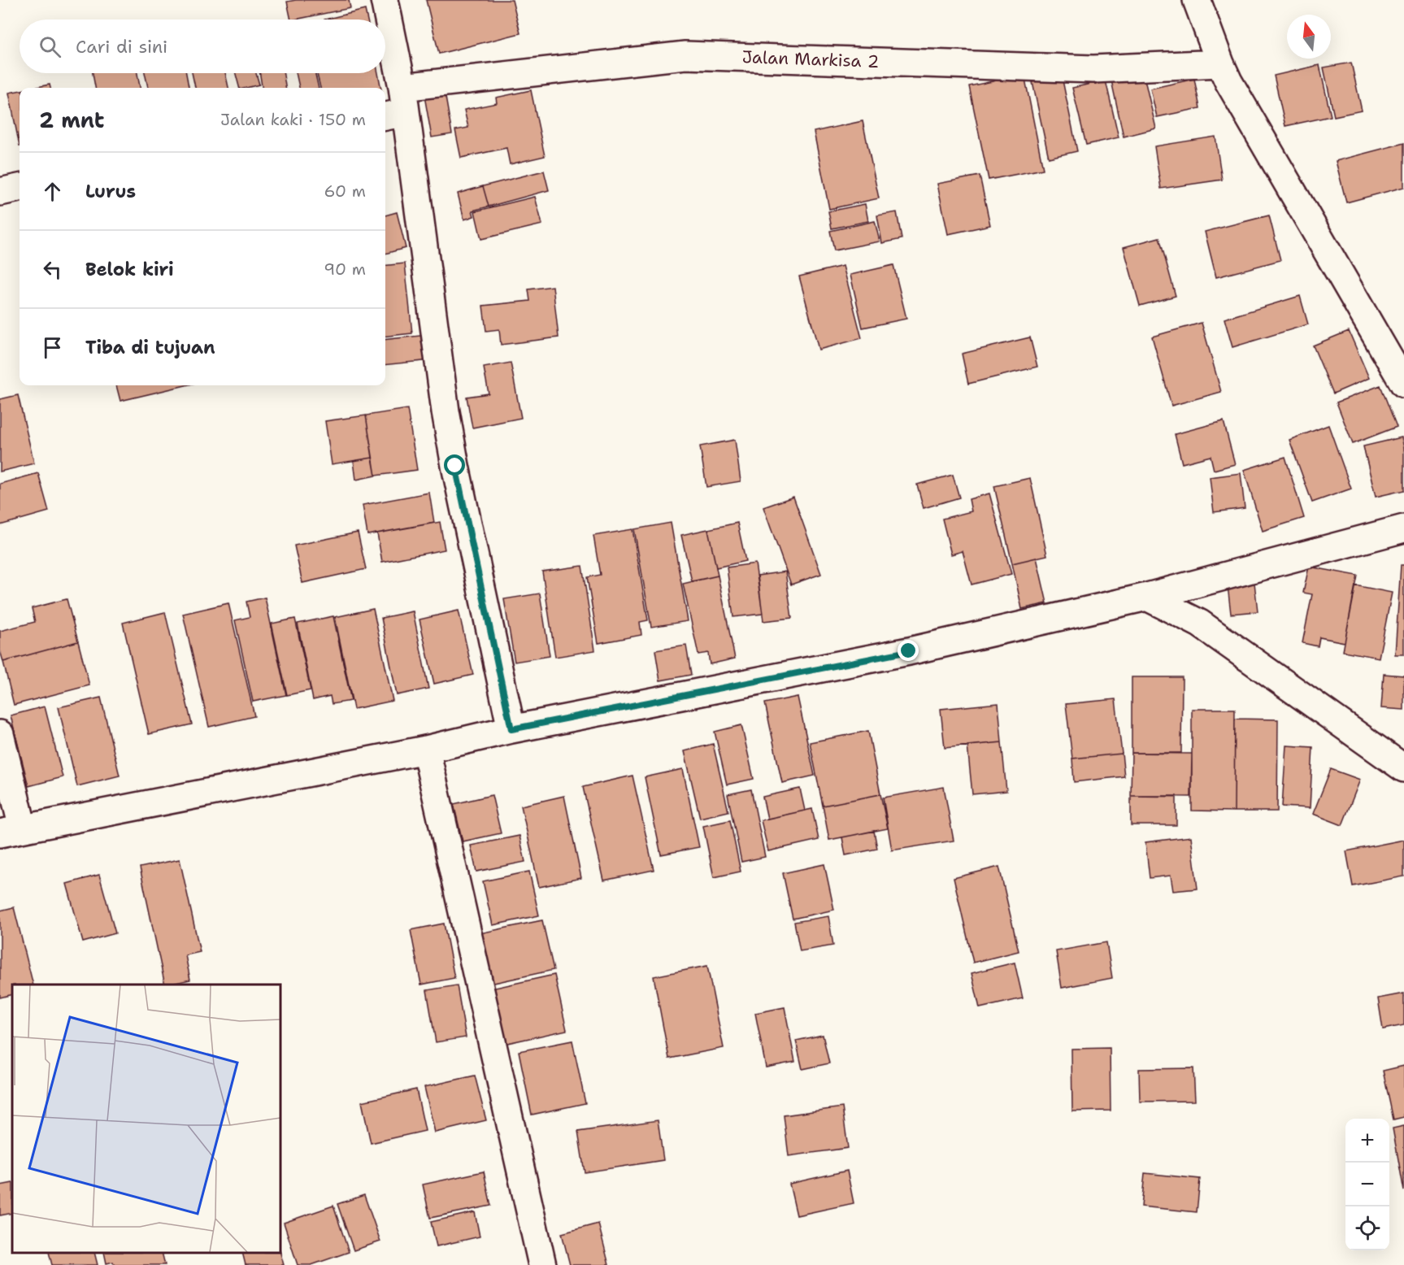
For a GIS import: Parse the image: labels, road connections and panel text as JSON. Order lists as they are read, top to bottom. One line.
{"streets":{"street":["Jalan Markisa 2"]},"north":"top","page":{"search":"Cari di sini","heading":["2 mnt","Jalan kaki · 150 m"],"list":[["Lurus","60 m"],["Belok kiri","90 m"],"Tiba di tujuan"],"map_buttons":["+","−"]}}
